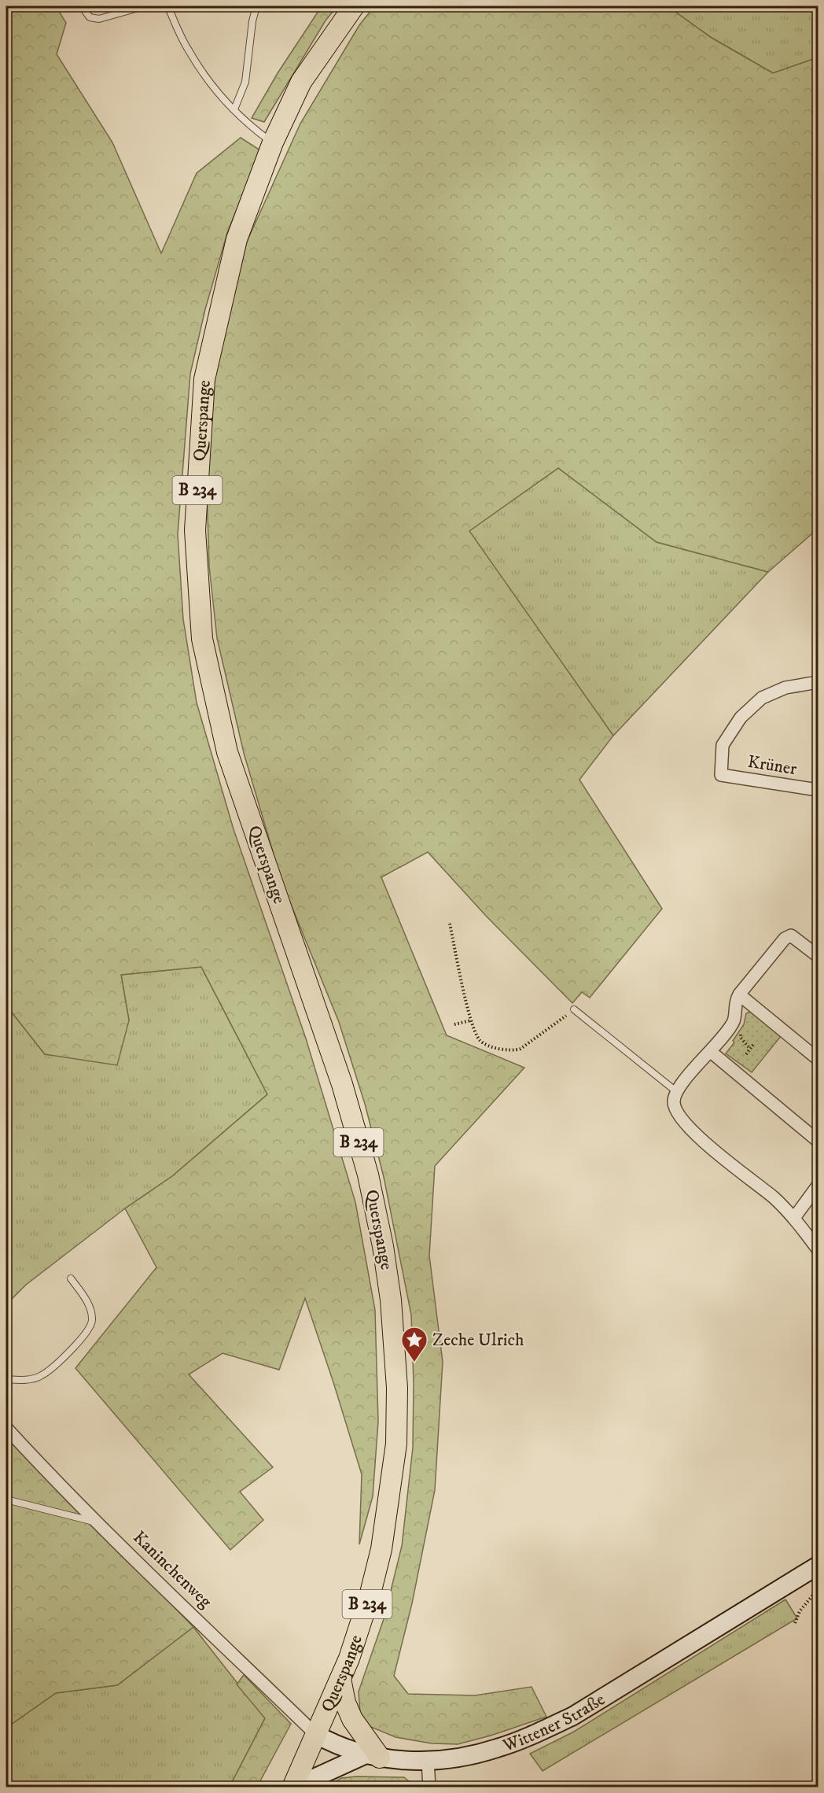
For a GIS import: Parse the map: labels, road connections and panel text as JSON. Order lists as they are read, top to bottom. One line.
{"streets":{"main road":["Querspange","B 234","Wittener Straße"],"street":["Krüner","Kaninchenweg"]},"crossings":[["Querspange","B 234"],["Querspange","Kaninchenweg"],["Querspange","Wittener Straße"],["B 234","Kaninchenweg"],["B 234","Wittener Straße"],["Kaninchenweg","Wittener Straße"]],"places":{"place":["Zeche Ulrich"]}}
